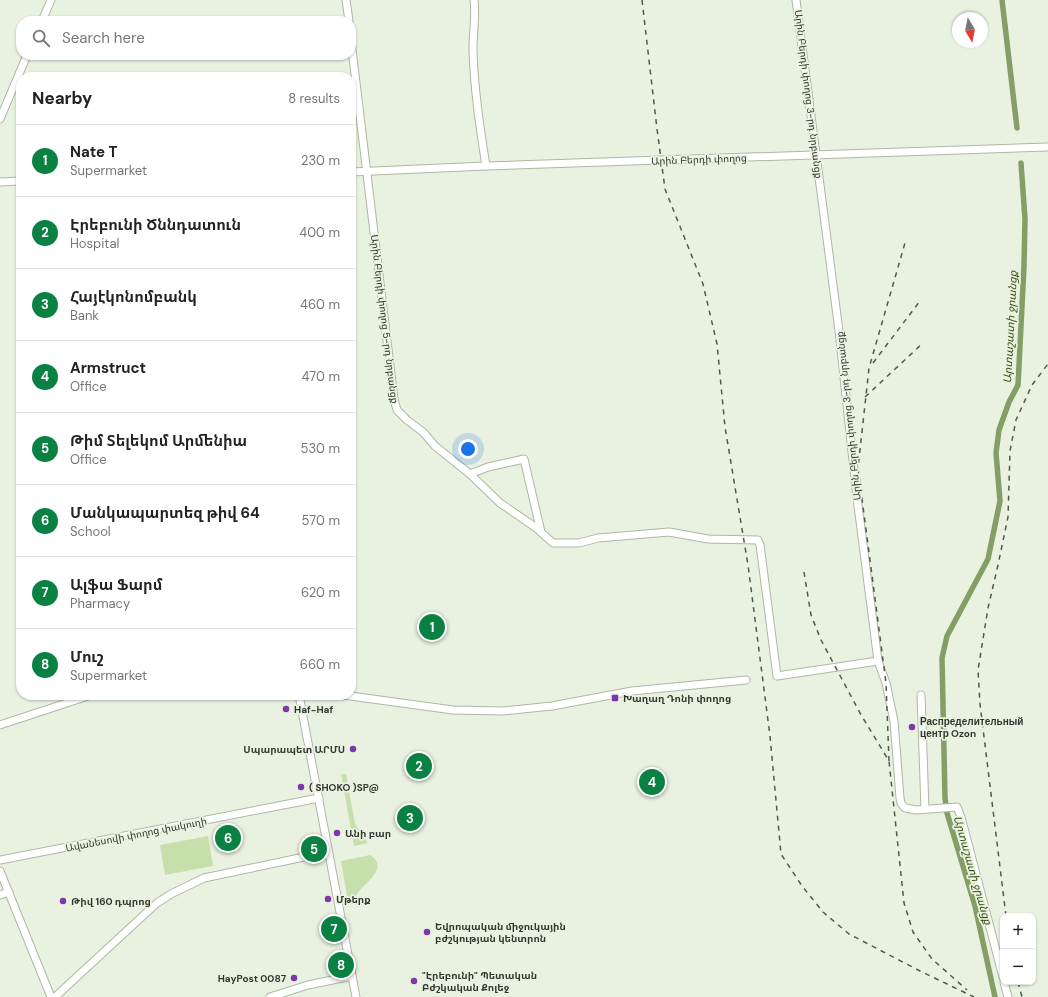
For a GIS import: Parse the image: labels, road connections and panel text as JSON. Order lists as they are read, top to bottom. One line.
{"streets":{"street":["Արին Բերդի փողոց 3-րդ նրբանցք","Արին Բերդի փողոց","Արին Բերդի փողոց 5-րդ նրբանցք","Ավանեսովի փողոց փակուղի"]},"crossings":[["Արին Բերդի փողոց 3-րդ նրբանցք","Արին Բերդի փողոց"],["Արին Բերդի փողոց 3-րդ նրբանցք","Արին Բերդի փողոց 5-րդ նրբանցք"],["Արին Բերդի փողոց","Արին Բերդի փողոց 5-րդ նրբանցք"]],"water":["Արտաշատի ջրանցք"],"places":{"transit":["Խաղաղ Դոնի փողոց"],"other":["Haf-Haf","Распределительный центр Ozon","Սպարապետ ԱՐՄՍ","( SHOKO )SP@","Անի բար","Մթերք","Թիվ 160 դպրոց","Եվրոպական միջուկային բժշկության կենտրոն","HayPost 0087","\"Էրեբունի\" Պետական Բժշկական Քոլեջ"]},"north":"bottom","page":{"search":"Search here","heading":["Nearby","8 results"],"list":[{"mark":"1","name":"Nate T","note":"Supermarket","value":"230 m"},{"mark":"2","name":"Էրեբունի Ծննդատուն","note":"Hospital","value":"400 m"},{"mark":"3","name":"Հայէկոնոմբանկ","note":"Bank","value":"460 m"},{"mark":"4","name":"Armstruct","note":"Office","value":"470 m"},{"mark":"5","name":"Թիմ Տելեկոմ Արմենիա","note":"Office","value":"530 m"},{"mark":"6","name":"Մանկապարտեզ թիվ 64","note":"School","value":"570 m"},{"mark":"7","name":"Ալֆա Ֆարմ","note":"Pharmacy","value":"620 m"},{"mark":"8","name":"Մուշ","note":"Supermarket","value":"660 m"}],"pins":["1","2","4","3","6","5","7","8"],"map_buttons":["+","−"]}}
